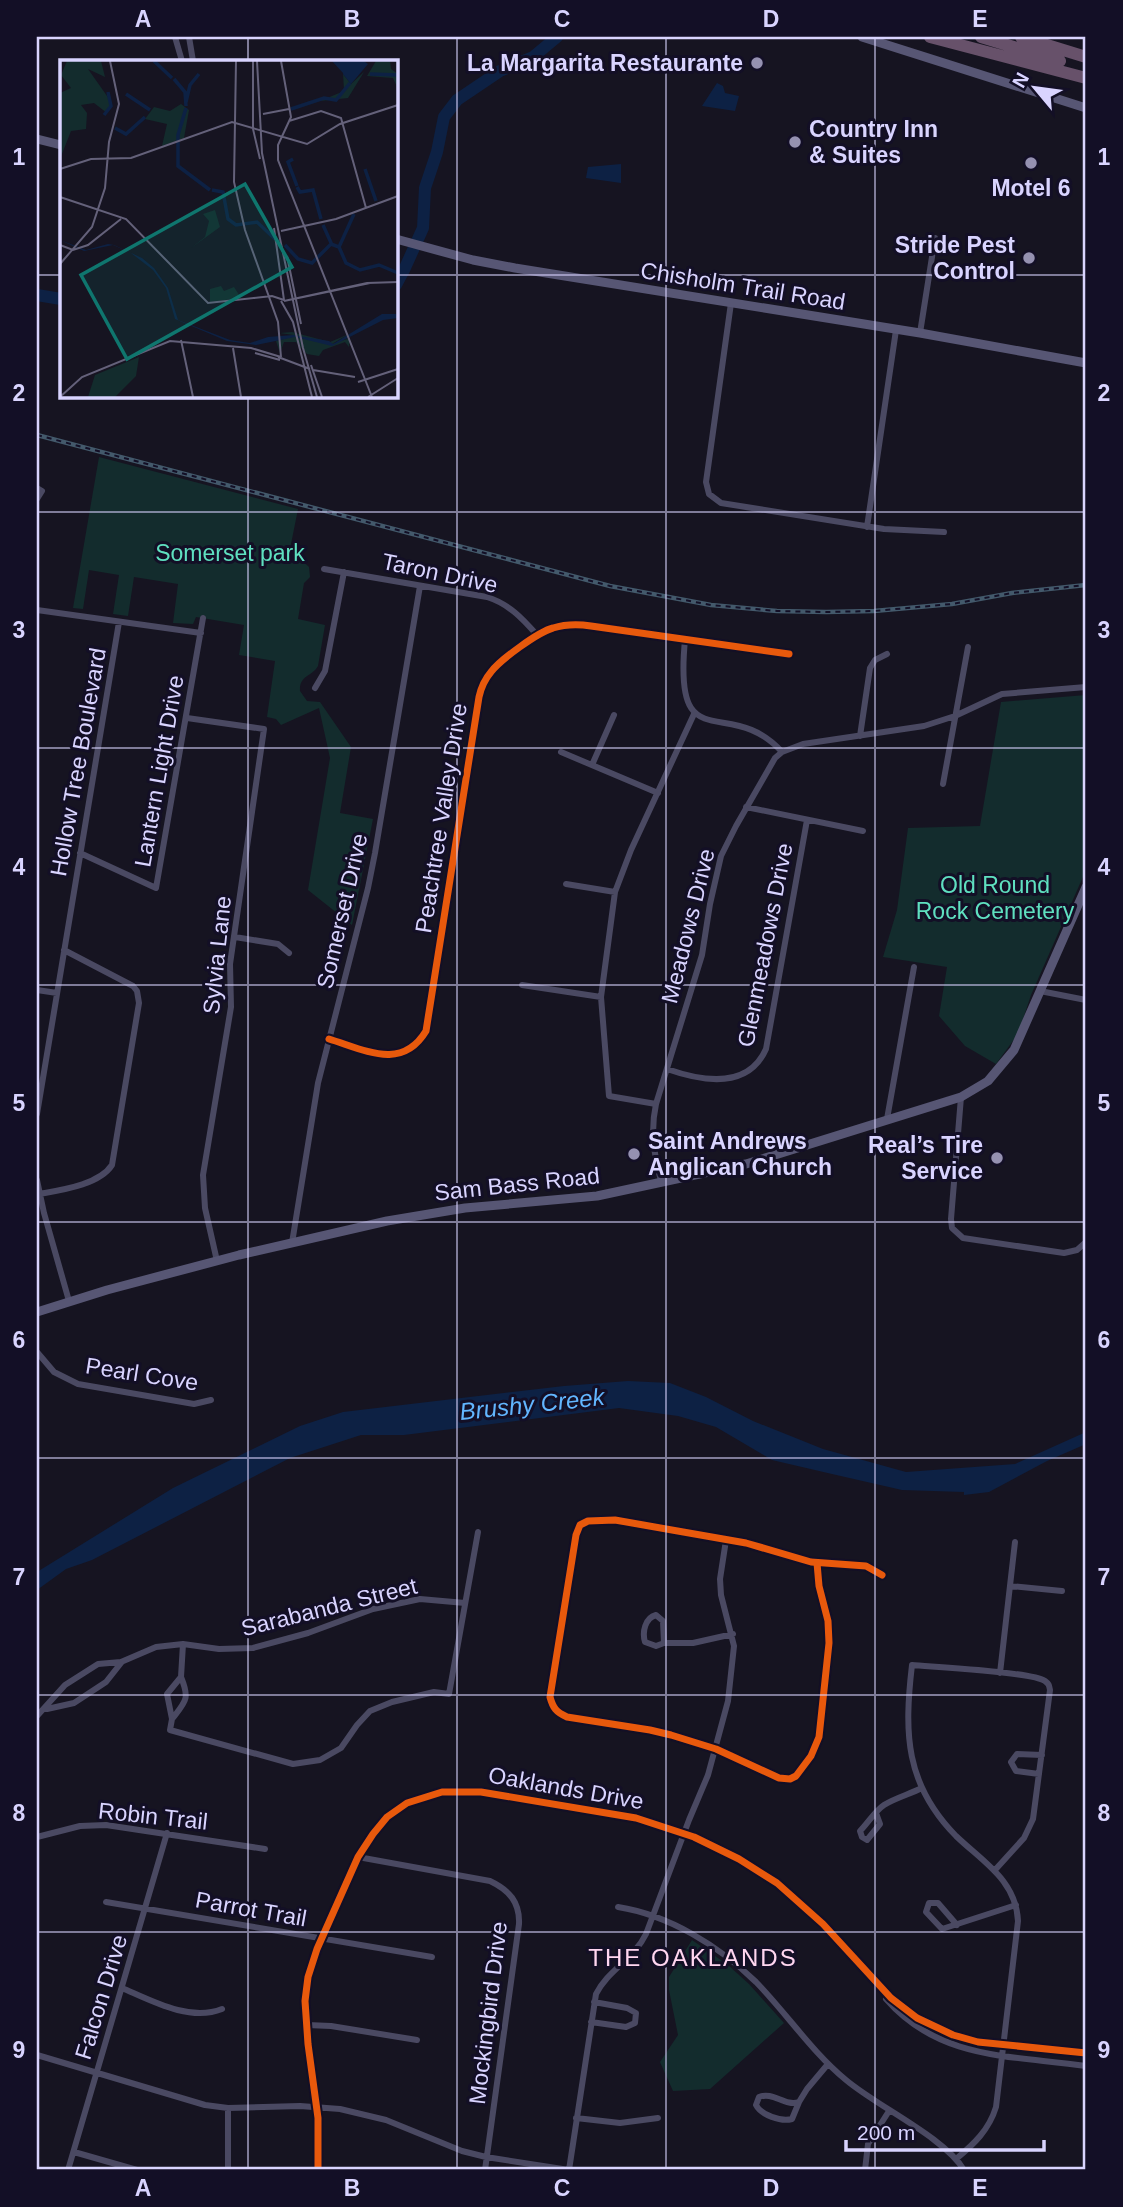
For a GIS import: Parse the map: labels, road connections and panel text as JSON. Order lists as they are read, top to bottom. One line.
{"streets":{"main road":["Chisholm Trail Road","Sam Bass Road"],"street":["Taron Drive","Hollow Tree Boulevard","Lantern Light Drive","Peachtree Valley Drive","Somerset Drive","Meadows Drive","Glenmeadows Drive","Sylvia Lane","Pearl Cove","Sarabanda Street","Oaklands Drive","Robin Trail","Parrot Trail","Falcon Drive","Mockingbird Drive"]},"crossings":[["Taron Drive","Peachtree Valley Drive"],["Taron Drive","Somerset Drive"],["Hollow Tree Boulevard","Lantern Light Drive"],["Lantern Light Drive","Sylvia Lane"],["Peachtree Valley Drive","Somerset Drive"],["Somerset Drive","Sam Bass Road"],["Meadows Drive","Glenmeadows Drive"],["Meadows Drive","Sam Bass Road"],["Sylvia Lane","Sam Bass Road"],["Oaklands Drive","Parrot Trail"],["Oaklands Drive","Mockingbird Drive"],["Robin Trail","Falcon Drive"],["Parrot Trail","Falcon Drive"]],"districts":["THE OAKLANDS"],"water":["Brushy Creek"],"parks":["Somerset park","Old Round Rock Cemetery"],"places":["La Margarita Restaurante","Country Inn & Suites","Motel 6","Stride Pest Control","Saint Andrews Anglican Church","Real’s Tire Service"],"scale_bar":"200 m","north":"top left","grid":{"columns":["A","B","C","D","E"],"rows":["1","2","3","4","5","6","7","8","9"]}}
